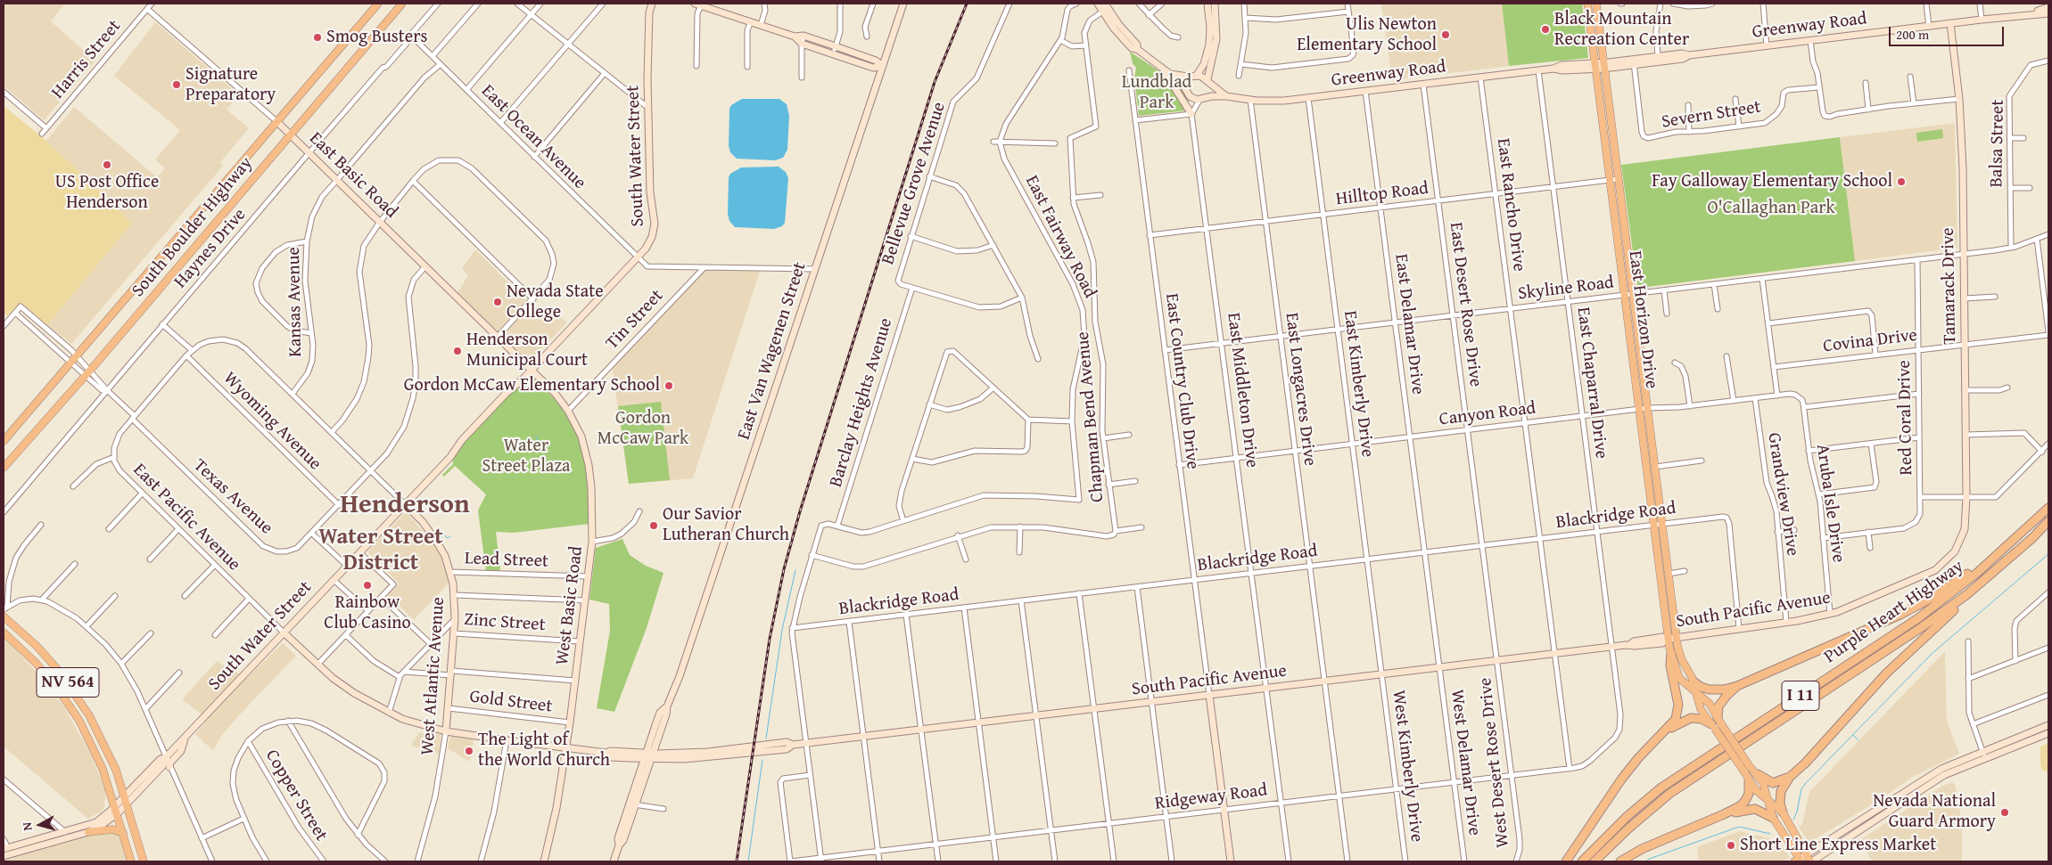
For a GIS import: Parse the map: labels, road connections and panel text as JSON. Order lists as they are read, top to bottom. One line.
{"streets":{"highway":["Purple Heart Highway","I 11"],"main road":["South Boulder Highway","East Horizon Drive","NV 564"],"street":["Greenway Road","Harris Street","Severn Street","East Ocean Avenue","Balsa Street","South Water Street","East Basic Road","Bellevue Grove Avenue","Hilltop Road","East Rancho Drive","East Fairway Road","Haynes Drive","Tamarack Drive","Skyline Road","Kansas Avenue","East Desert Rose Drive","Tin Street","East Delamar Drive","Covina Drive","East Van Wagenen Street","East Country Club Drive","East Chaparral Drive","East Kimberly Drive","East Longacres Drive","East Middleton Drive","Barclay Heights Avenue","Canyon Road","Chapman Bend Avenue","Red Coral Drive","Wyoming Avenue","Grandview Drive","Texas Avenue","Aruba Isle Drive","Blackridge Road","East Pacific Avenue","Lead Street","West Basic Road","South Pacific Avenue","Zinc Street","West Atlantic Avenue","Gold Street","West Delamar Drive","West Desert Rose Drive","West Kimberly Drive","Copper Street","Ridgeway Road"]},"crossings":[["Greenway Road","Severn Street"],["Greenway Road","East Rancho Drive"],["Greenway Road","Tamarack Drive"],["Greenway Road","East Desert Rose Drive"],["Greenway Road","East Horizon Drive"],["Greenway Road","East Delamar Drive"],["Greenway Road","East Chaparral Drive"],["Greenway Road","East Kimberly Drive"],["Greenway Road","East Longacres Drive"],["Harris Street","East Basic Road"],["East Ocean Avenue","South Water Street"],["East Ocean Avenue","Haynes Drive"],["East Ocean Avenue","Kansas Avenue"],["Balsa Street","Skyline Road"],["South Water Street","East Basic Road"],["South Water Street","East Pacific Avenue"],["South Water Street","West Basic Road"],["South Water Street","South Pacific Avenue"],["South Water Street","West Atlantic Avenue"],["South Water Street","NV 564"],["East Basic Road","South Boulder Highway"],["East Basic Road","Haynes Drive"],["East Basic Road","Kansas Avenue"],["East Basic Road","Texas Avenue"],["East Basic Road","West Basic Road"],["Bellevue Grove Avenue","Barclay Heights Avenue"],["Hilltop Road","East Rancho Drive"],["Hilltop Road","East Desert Rose Drive"],["Hilltop Road","East Horizon Drive"],["Hilltop Road","East Delamar Drive"],["Hilltop Road","East Country Club Drive"],["Hilltop Road","East Chaparral Drive"],["Hilltop Road","East Kimberly Drive"],["Hilltop Road","East Longacres Drive"],["Hilltop Road","East Middleton Drive"],["East Rancho Drive","Skyline Road"],["East Rancho Drive","Canyon Road"],["East Rancho Drive","Blackridge Road"],["East Rancho Drive","South Pacific Avenue"],["East Rancho Drive","Ridgeway Road"],["South Boulder Highway","Texas Avenue"],["East Fairway Road","Barclay Heights Avenue"],["Haynes Drive","Texas Avenue"],["Tamarack Drive","Skyline Road"],["Tamarack Drive","Covina Drive"],["Tamarack Drive","South Pacific Avenue"],["Skyline Road","East Desert Rose Drive"],["Skyline Road","East Horizon Drive"],["Skyline Road","East Delamar Drive"],["Skyline Road","East Country Club Drive"],["Skyline Road","East Chaparral Drive"],["Skyline Road","East Kimberly Drive"],["Skyline Road","East Longacres Drive"],["Skyline Road","East Middleton Drive"],["Skyline Road","Red Coral Drive"],["East Desert Rose Drive","Canyon Road"],["East Desert Rose Drive","Blackridge Road"],["East Desert Rose Drive","South Pacific Avenue"],["East Desert Rose Drive","West Desert Rose Drive"],["Tin Street","West Basic Road"],["East Horizon Drive","Canyon Road"],["East Horizon Drive","Blackridge Road"],["East Horizon Drive","South Pacific Avenue"],["East Delamar Drive","Canyon Road"],["East Delamar Drive","Blackridge Road"],["East Delamar Drive","South Pacific Avenue"],["East Delamar Drive","West Delamar Drive"],["Covina Drive","Red Coral Drive"],["East Van Wagenen Street","South Pacific Avenue"],["East Country Club Drive","Canyon Road"],["East Country Club Drive","Blackridge Road"],["East Country Club Drive","South Pacific Avenue"],["East Chaparral Drive","Canyon Road"],["East Chaparral Drive","Blackridge Road"],["East Chaparral Drive","South Pacific Avenue"],["East Chaparral Drive","Ridgeway Road"],["East Kimberly Drive","Canyon Road"],["East Kimberly Drive","Blackridge Road"],["East Kimberly Drive","South Pacific Avenue"],["East Kimberly Drive","West Kimberly Drive"],["East Longacres Drive","Canyon Road"],["East Longacres Drive","Blackridge Road"],["East Longacres Drive","South Pacific Avenue"],["East Longacres Drive","Ridgeway Road"],["East Middleton Drive","Canyon Road"],["East Middleton Drive","Blackridge Road"],["East Middleton Drive","South Pacific Avenue"],["East Middleton Drive","Ridgeway Road"],["Canyon Road","Grandview Drive"],["Canyon Road","Aruba Isle Drive"],["Wyoming Avenue","Texas Avenue"],["Wyoming Avenue","East Pacific Avenue"],["Grandview Drive","South Pacific Avenue"],["Texas Avenue","East Pacific Avenue"],["Aruba Isle Drive","South Pacific Avenue"],["Blackridge Road","South Pacific Avenue"],["East Pacific Avenue","South Pacific Avenue"],["Lead Street","West Basic Road"],["Lead Street","West Atlantic Avenue"],["West Basic Road","South Pacific Avenue"],["West Basic Road","Zinc Street"],["West Basic Road","Gold Street"],["South Pacific Avenue","West Atlantic Avenue"],["South Pacific Avenue","West Delamar Drive"],["South Pacific Avenue","West Desert Rose Drive"],["South Pacific Avenue","West Kimberly Drive"],["Zinc Street","West Atlantic Avenue"],["West Atlantic Avenue","Gold Street"],["West Delamar Drive","Ridgeway Road"],["West Desert Rose Drive","Ridgeway Road"],["West Kimberly Drive","Ridgeway Road"]],"districts":["Henderson","Water Street District"],"parks":["Lundblad Park","O'Callaghan Park","Gordon McCaw Park","Water Street Plaza"],"places":["Black Mountain Recreation Center","Ulis Newton Elementary School","Smog Busters","Signature Preparatory","US Post Office Henderson","Fay Galloway Elementary School","Nevada State College","Henderson Municipal Court","Gordon McCaw Elementary School","Our Savior Lutheran Church","Rainbow Club Casino","The Light of the World Church","Nevada National Guard Armory","Short Line Express Market"],"scale_bar":"200 m","north":"left"}
